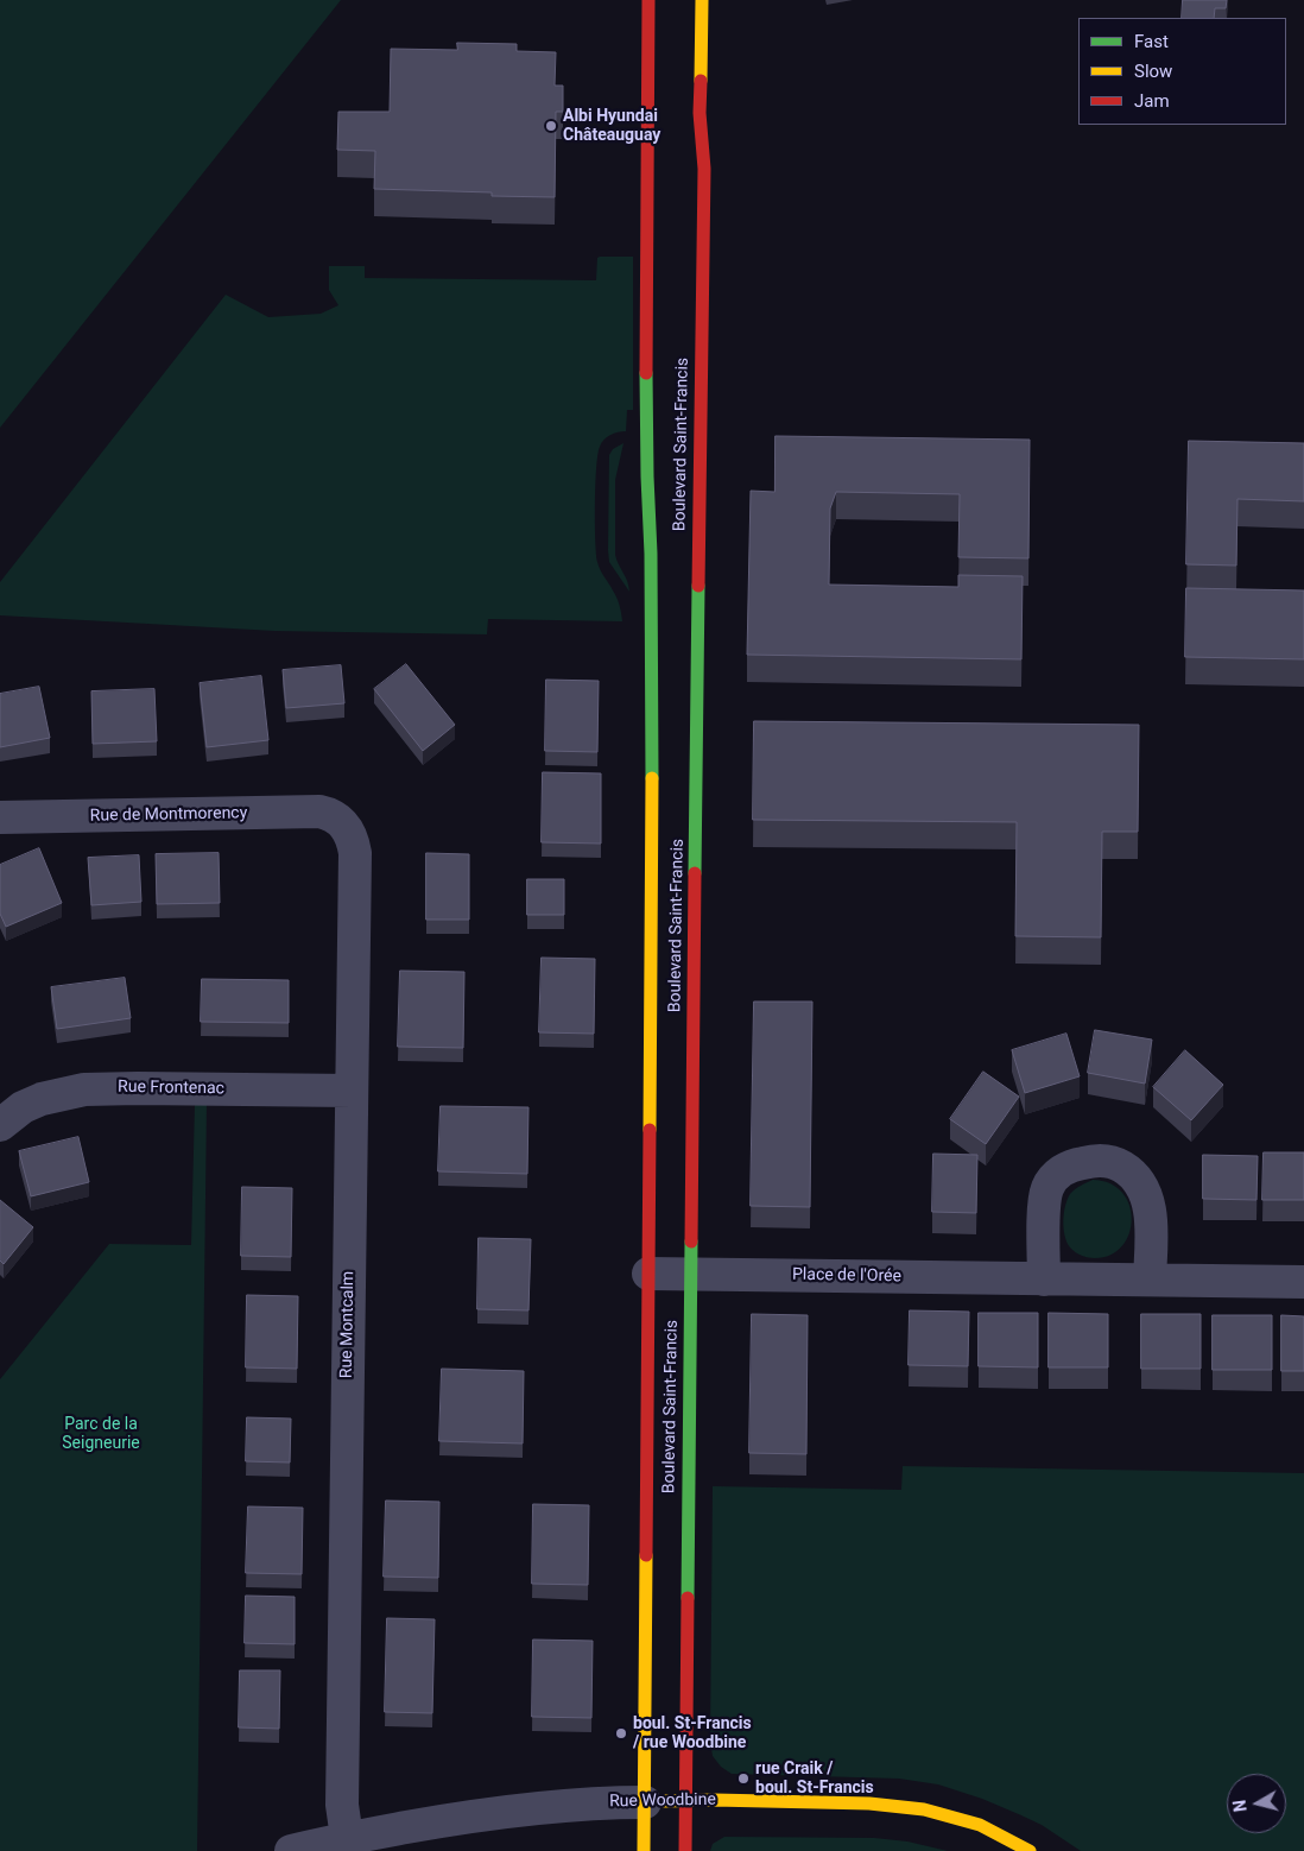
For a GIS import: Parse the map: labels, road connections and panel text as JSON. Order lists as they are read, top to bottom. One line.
{"streets":{"street":["Boulevard Saint-Francis","Rue de Montmorency","Rue Frontenac","Place de l'Orée","Rue Montcalm","Rue Woodbine"]},"crossings":[["Boulevard Saint-Francis","Place de l'Orée"],["Boulevard Saint-Francis","Rue Woodbine"],["Rue de Montmorency","Rue Montcalm"],["Rue Frontenac","Rue Montcalm"],["Rue Montcalm","Rue Woodbine"]],"parks":["Parc de la Seigneurie"],"places":["Albi Hyundai Châteauguay","boul. St-Francis / rue Woodbine","rue Craik / boul. St-Francis"],"legend":["Fast","Slow","Jam"],"north":"left"}
